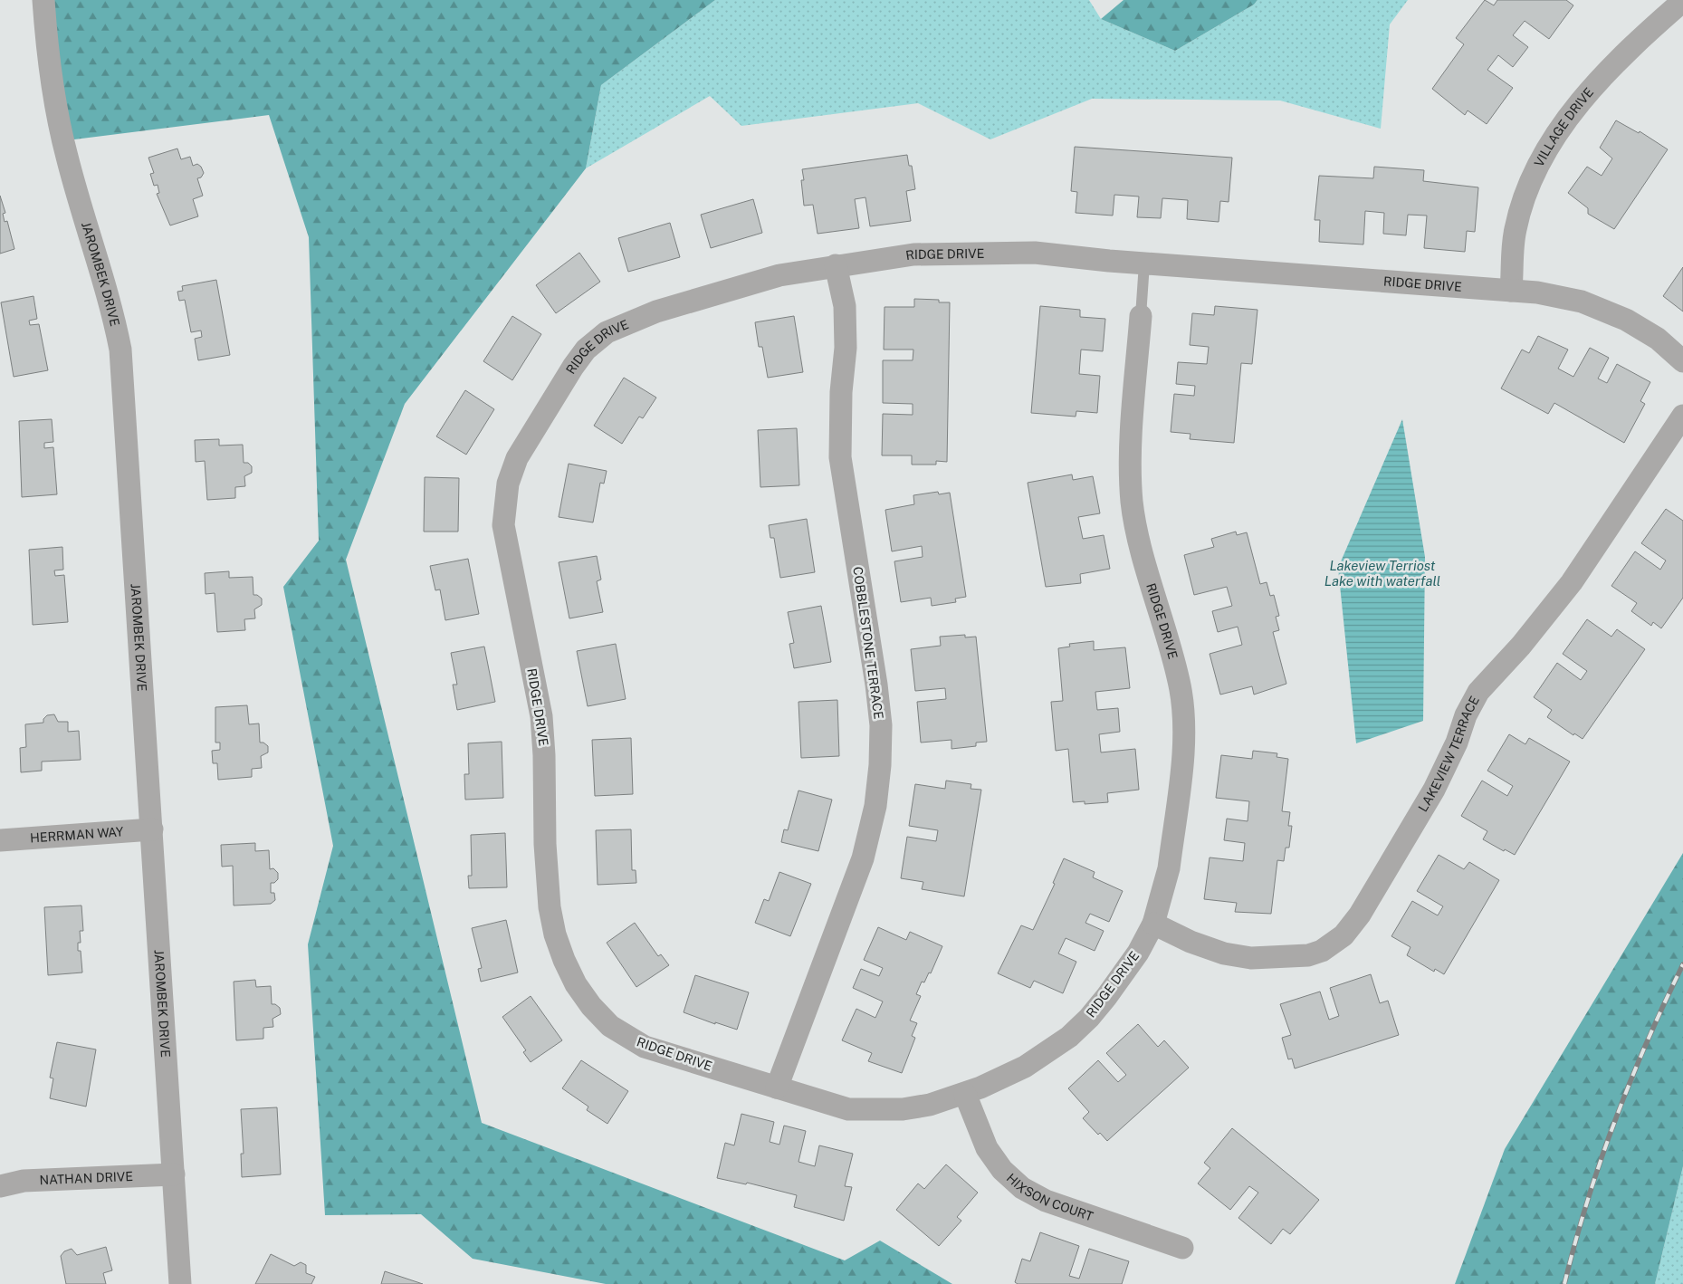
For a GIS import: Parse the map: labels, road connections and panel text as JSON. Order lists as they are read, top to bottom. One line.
{"streets":{"street":["VILLAGE DRIVE","RIDGE DRIVE","JAROMBEK DRIVE","COBBLESTONE TERRACE","LAKEVIEW TERRACE","HERRMAN WAY","NATHAN DRIVE","HIXSON COURT"]},"crossings":[["VILLAGE DRIVE","RIDGE DRIVE"],["RIDGE DRIVE","COBBLESTONE TERRACE"],["RIDGE DRIVE","LAKEVIEW TERRACE"],["RIDGE DRIVE","HIXSON COURT"],["JAROMBEK DRIVE","HERRMAN WAY"],["JAROMBEK DRIVE","NATHAN DRIVE"]],"water":["Lakeview Terriost Lake with waterfall"]}
